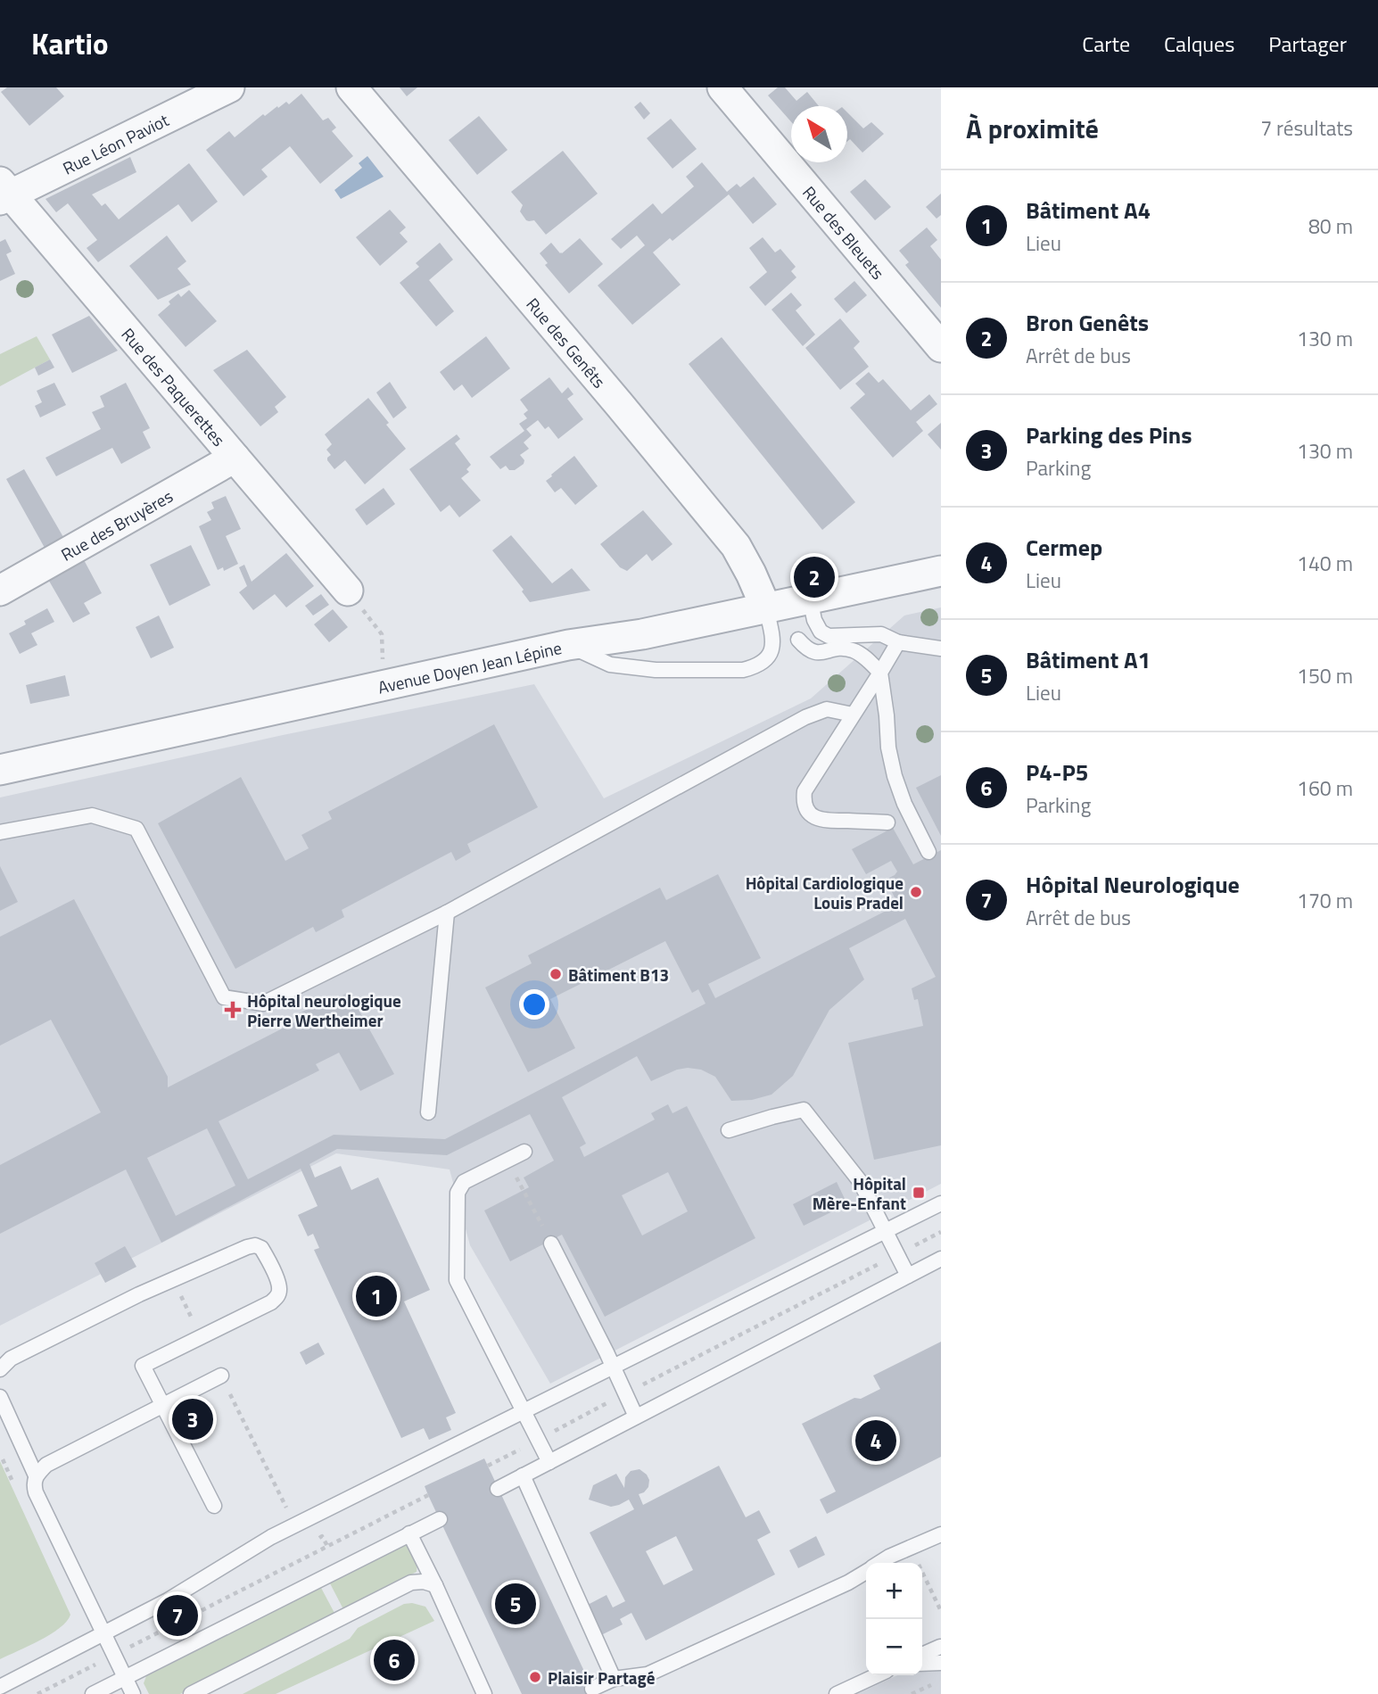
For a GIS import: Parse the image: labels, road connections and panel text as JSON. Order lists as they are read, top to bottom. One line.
{"streets":{"street":["Rue Léon Paviot","Rue des Bleuets","Rue des Genêts","Rue des Paquerettes","Rue des Bruyères","Avenue Doyen Jean Lépine"]},"crossings":[["Rue Léon Paviot","Rue des Paquerettes"],["Rue des Genêts","Avenue Doyen Jean Lépine"],["Rue des Paquerettes","Rue des Bruyères"]],"places":{"other":["Hôpital Cardiologique Louis Pradel","Bâtiment B13","Plaisir Partagé"],"health":["Hôpital neurologique Pierre Wertheimer"],"transit":["Hôpital Mère-Enfant"]},"north":"top left","page":{"header":"Kartio","nav":["Carte","Calques","Partager"],"heading":["À proximité","7 résultats"],"list":[{"mark":"1","name":"Bâtiment A4","note":"Lieu","value":"80 m"},{"mark":"2","name":"Bron Genêts","note":"Arrêt de bus","value":"130 m"},{"mark":"3","name":"Parking des Pins","note":"Parking","value":"130 m"},{"mark":"4","name":"Cermep","note":"Lieu","value":"140 m"},{"mark":"5","name":"Bâtiment A1","note":"Lieu","value":"150 m"},{"mark":"6","name":"P4-P5","note":"Parking","value":"160 m"},{"mark":"7","name":"Hôpital Neurologique","note":"Arrêt de bus","value":"170 m"}],"pins":["2","1","3","4","5","7","6"],"map_buttons":["+","−"]}}
